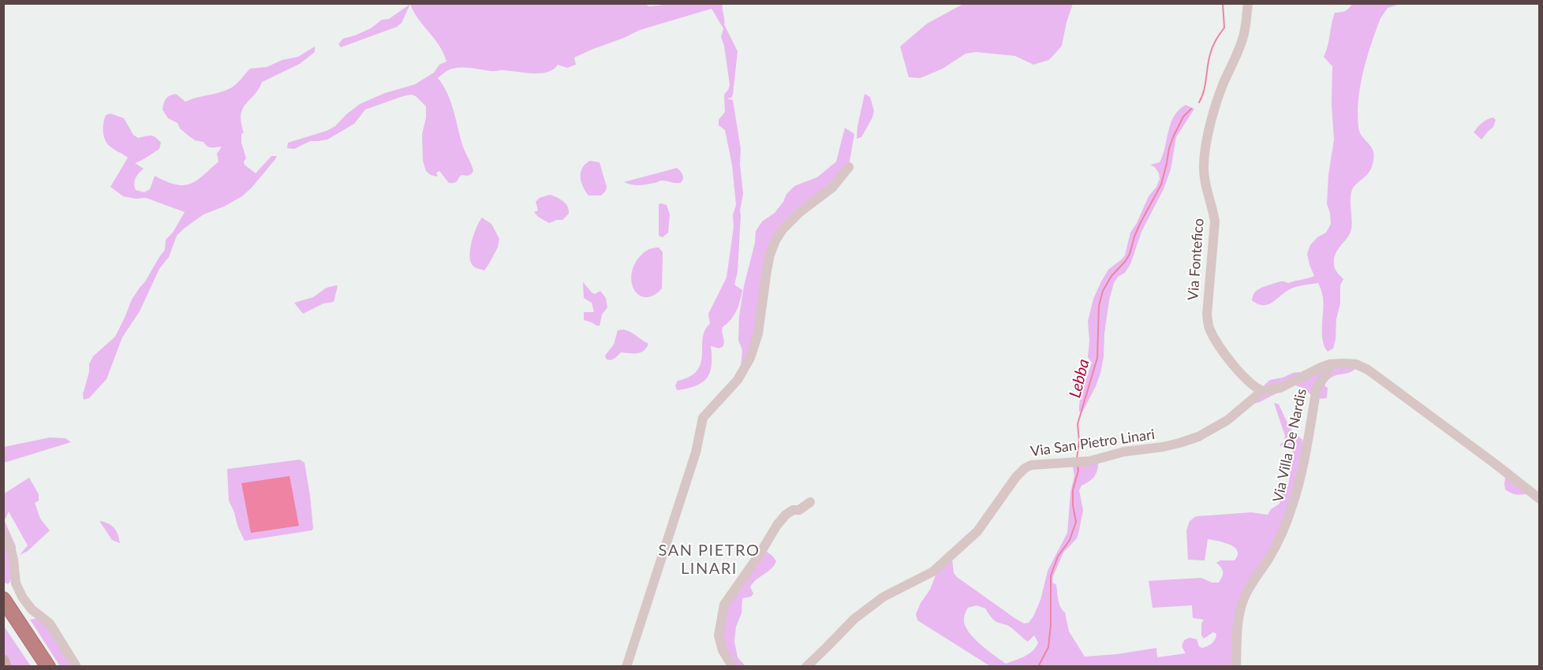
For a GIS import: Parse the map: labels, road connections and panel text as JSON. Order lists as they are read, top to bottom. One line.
{"streets":{"street":["Via Fontefico","Via San Pietro Linari","Via Villa De Nardis"]},"crossings":[["Via Fontefico","Via San Pietro Linari"],["Via San Pietro Linari","Via Villa De Nardis"]],"districts":["SAN PIETRO LINARI"],"water":["Lebba"]}
